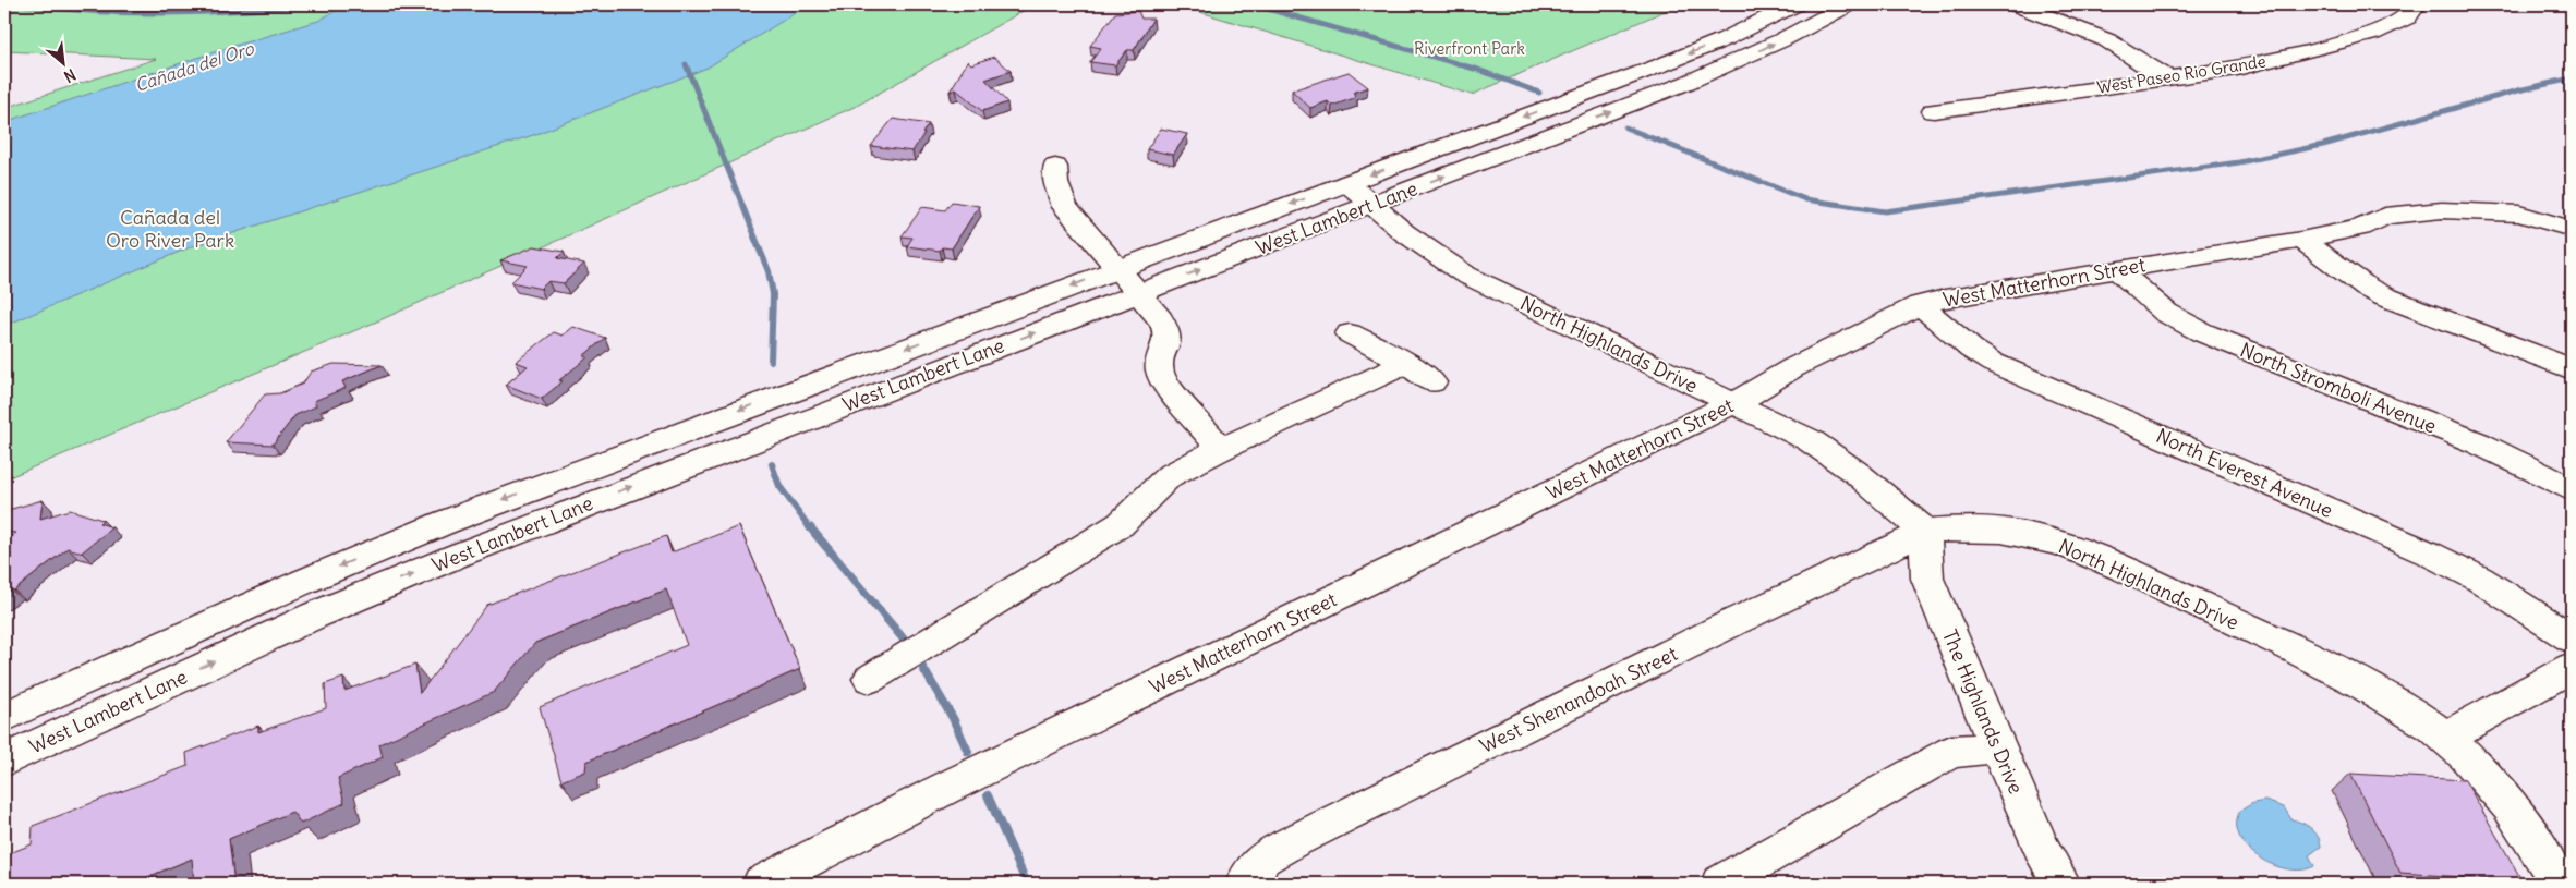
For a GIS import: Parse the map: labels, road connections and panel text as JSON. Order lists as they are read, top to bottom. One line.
{"streets":{"street":["West Paseo Rio Grande","West Lambert Lane","West Matterhorn Street","North Highlands Drive","North Stromboli Avenue","North Everest Avenue","West Shenandoah Street","The Highlands Drive"]},"crossings":[["West Lambert Lane","North Highlands Drive"],["West Matterhorn Street","North Highlands Drive"],["West Matterhorn Street","North Stromboli Avenue"],["West Matterhorn Street","North Everest Avenue"],["North Highlands Drive","West Shenandoah Street"],["North Highlands Drive","The Highlands Drive"],["West Shenandoah Street","The Highlands Drive"]],"water":["Cañada del Oro"],"parks":["Riverfront Park","Cañada del Oro River Park"],"north":"bottom right"}
